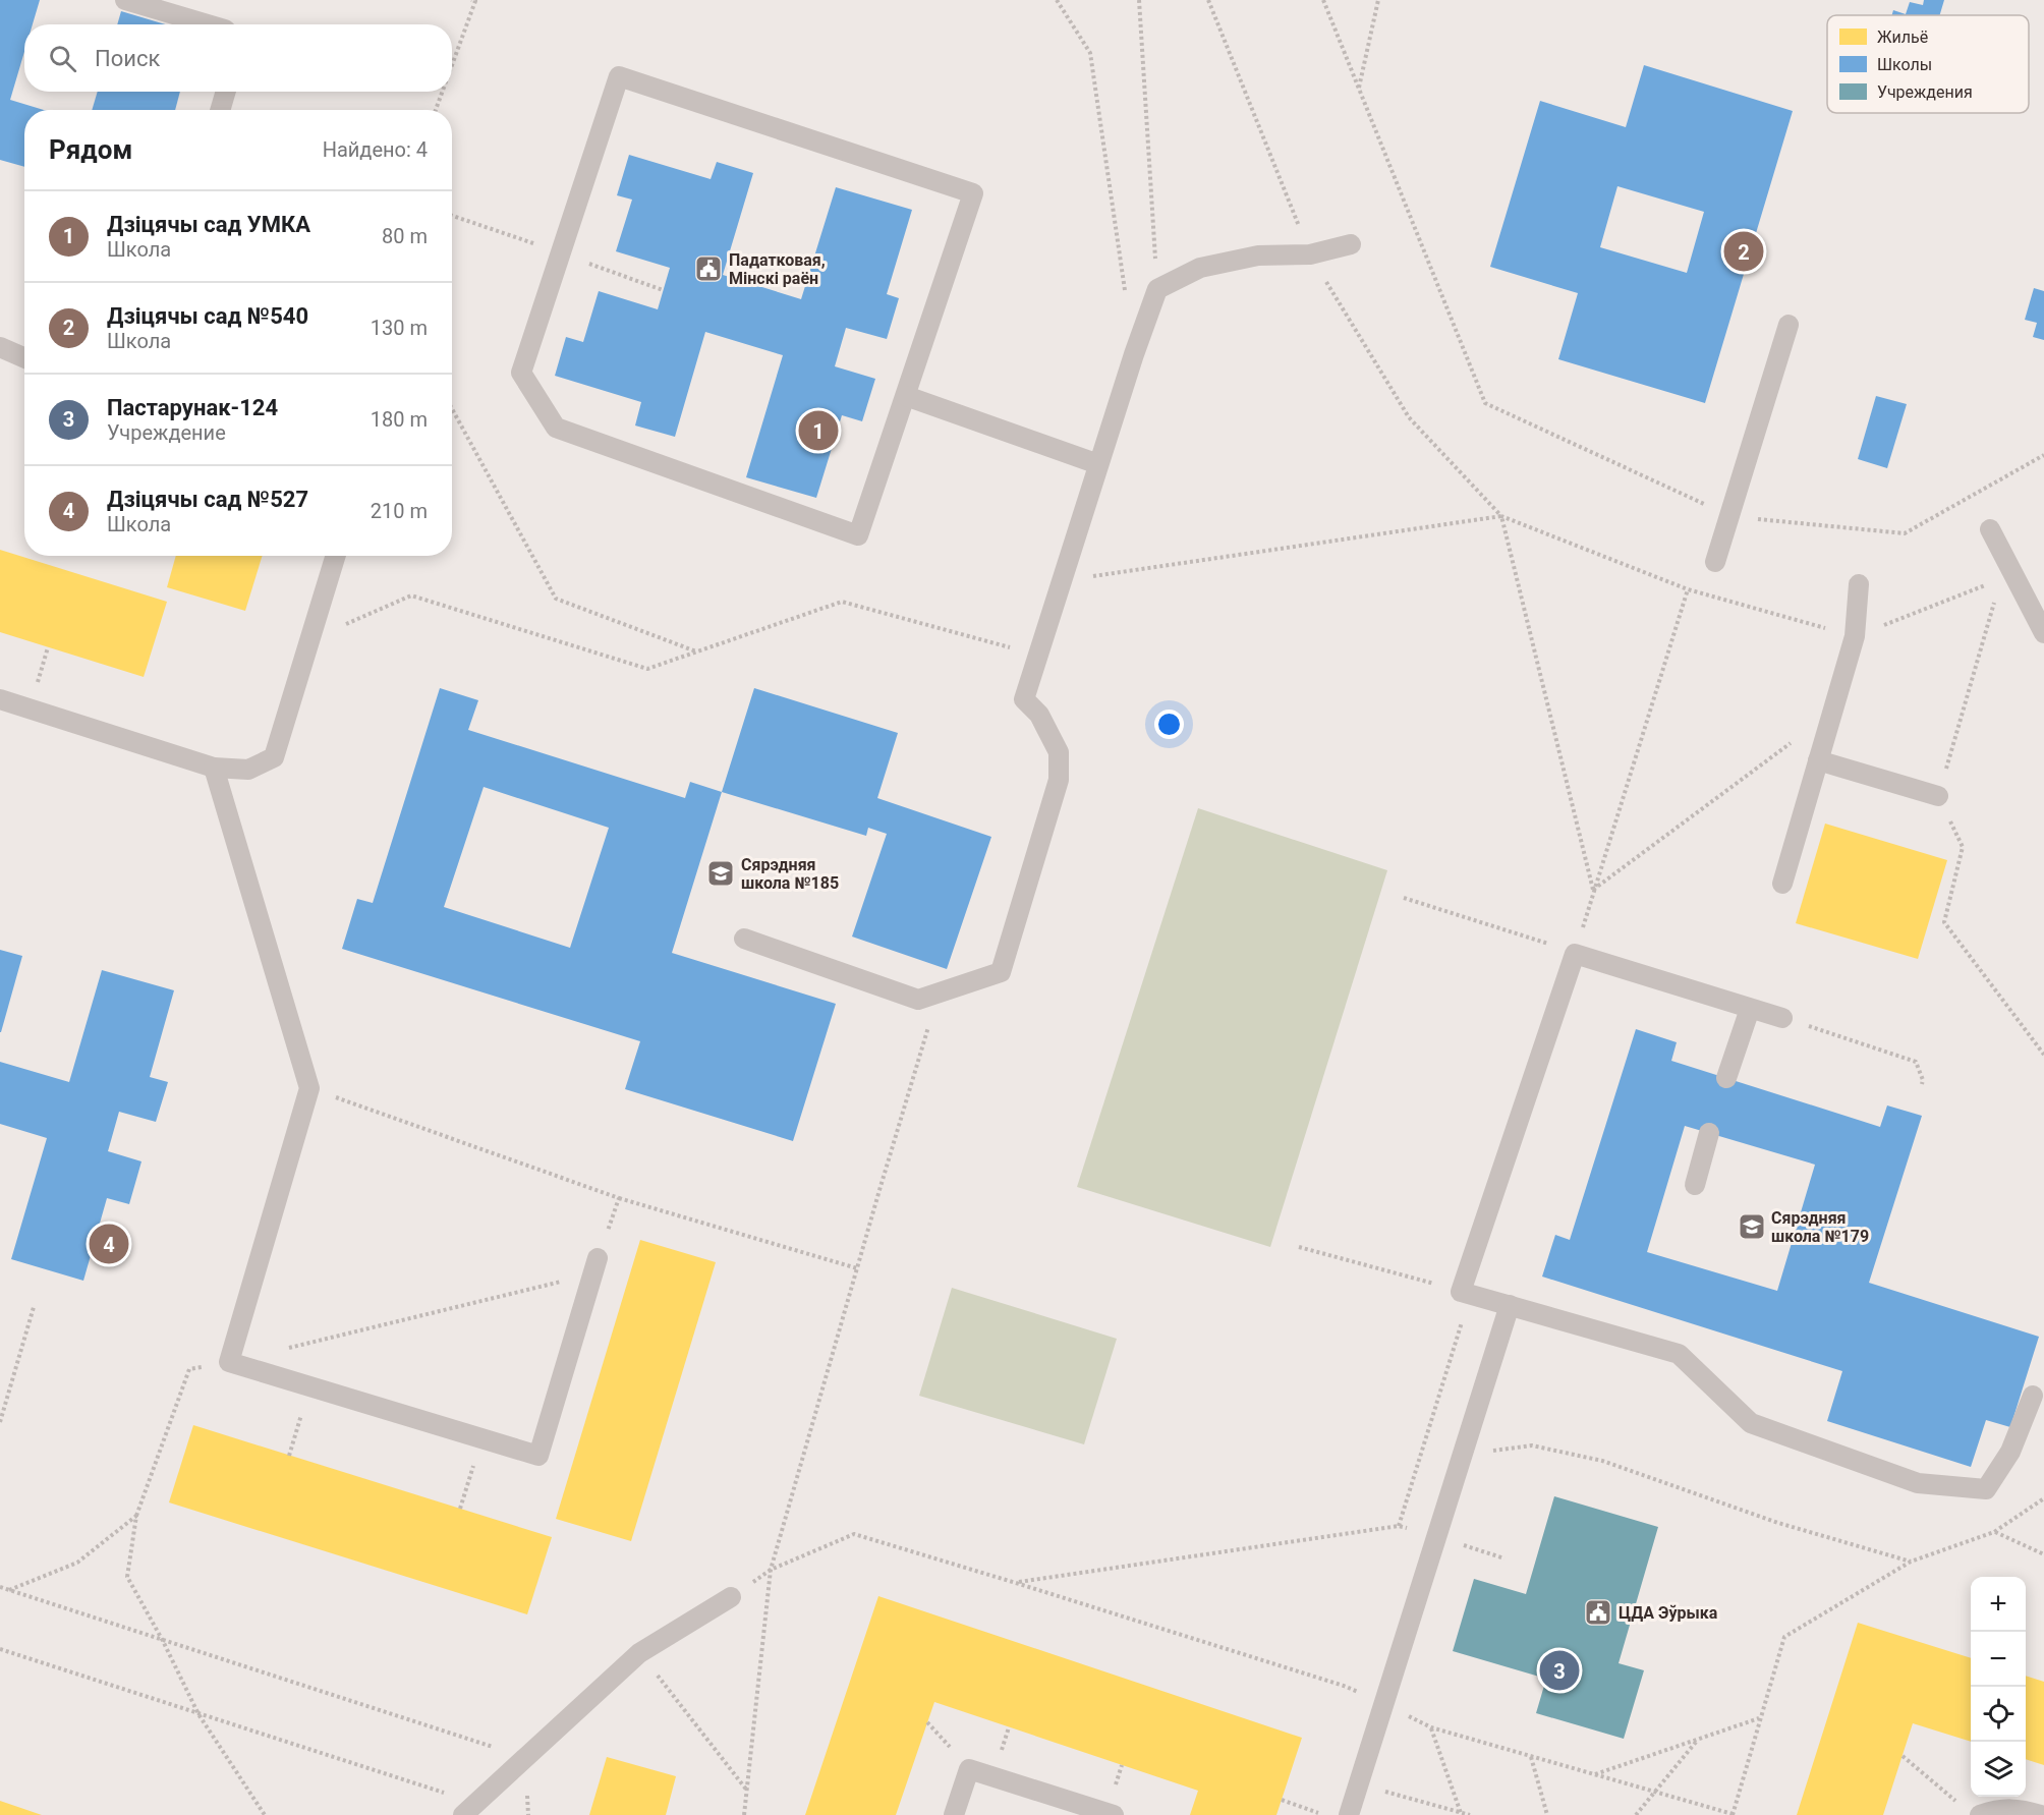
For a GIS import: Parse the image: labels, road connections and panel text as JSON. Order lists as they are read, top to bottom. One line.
{"places":{"public building":["Падатковая, Мінскі раён","ЦДА Эўрыка"],"school or university":["Сярэдняя школа №185","Сярэдняя школа №179"]},"legend":["Жильё","Школы","Учреждения"],"page":{"search":"Поиск","heading":["Рядом","Найдено: 4"],"list":[{"mark":"1","name":"Дзіцячы сад УМКА","note":"Школа","value":"80 m"},{"mark":"2","name":"Дзіцячы сад №540","note":"Школа","value":"130 m"},{"mark":"3","name":"Пастарунак-124","note":"Учреждение","value":"180 m"},{"mark":"4","name":"Дзіцячы сад №527","note":"Школа","value":"210 m"}],"pins":["2","1","4","3"],"map_buttons":["+","−"]}}
